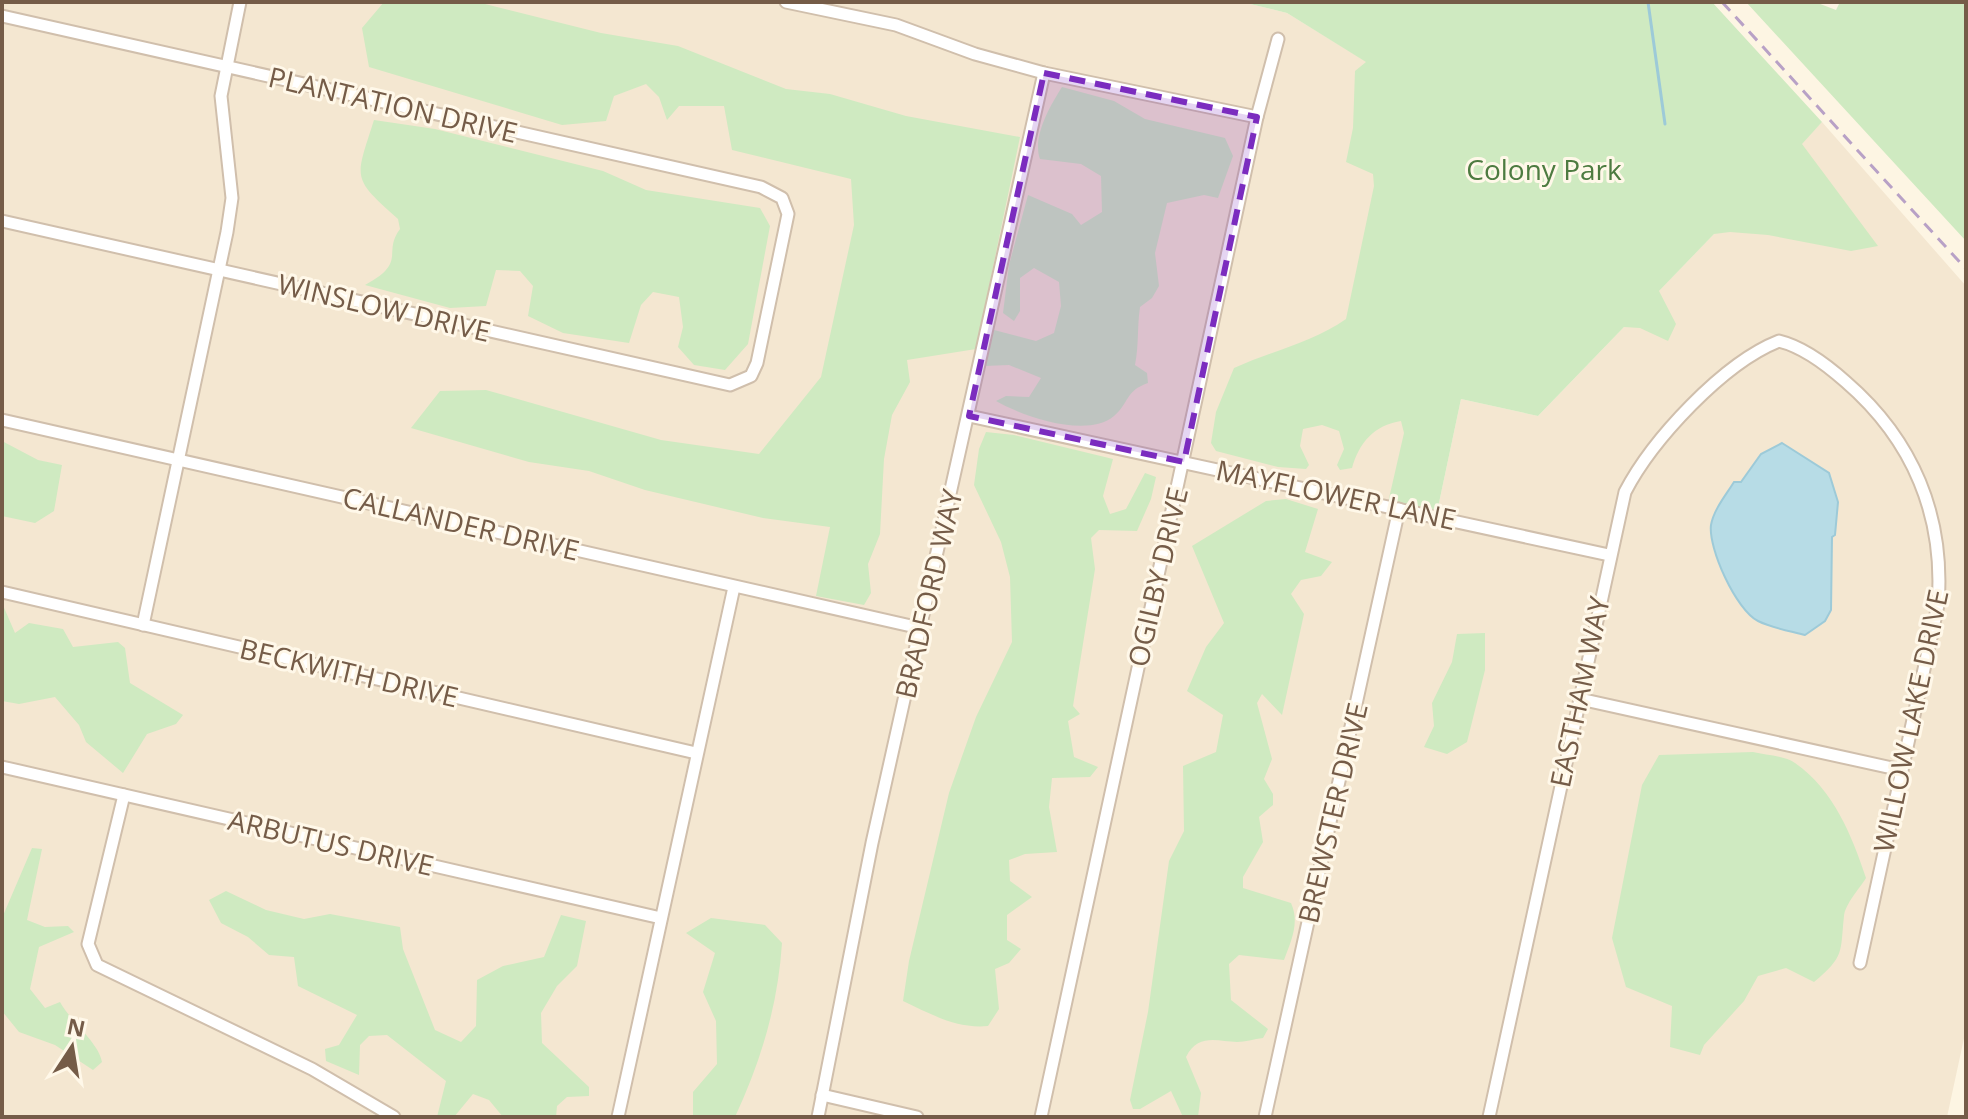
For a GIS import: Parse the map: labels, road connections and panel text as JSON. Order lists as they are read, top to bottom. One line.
{"streets":{"street":["PLANTATION DRIVE","WINSLOW DRIVE","MAYFLOWER LANE","CALLANDER DRIVE","OGILBY DRIVE","BRADFORD WAY","BECKWITH DRIVE","EASTHAM WAY","WILLOW LAKE DRIVE","BREWSTER DRIVE","ARBUTUS DRIVE"]},"crossings":[["PLANTATION DRIVE","WINSLOW DRIVE"],["MAYFLOWER LANE","OGILBY DRIVE"],["MAYFLOWER LANE","BRADFORD WAY"],["MAYFLOWER LANE","EASTHAM WAY"],["MAYFLOWER LANE","BREWSTER DRIVE"],["CALLANDER DRIVE","BRADFORD WAY"],["EASTHAM WAY","WILLOW LAKE DRIVE"]],"parks":["Colony Park"],"north":"top"}
